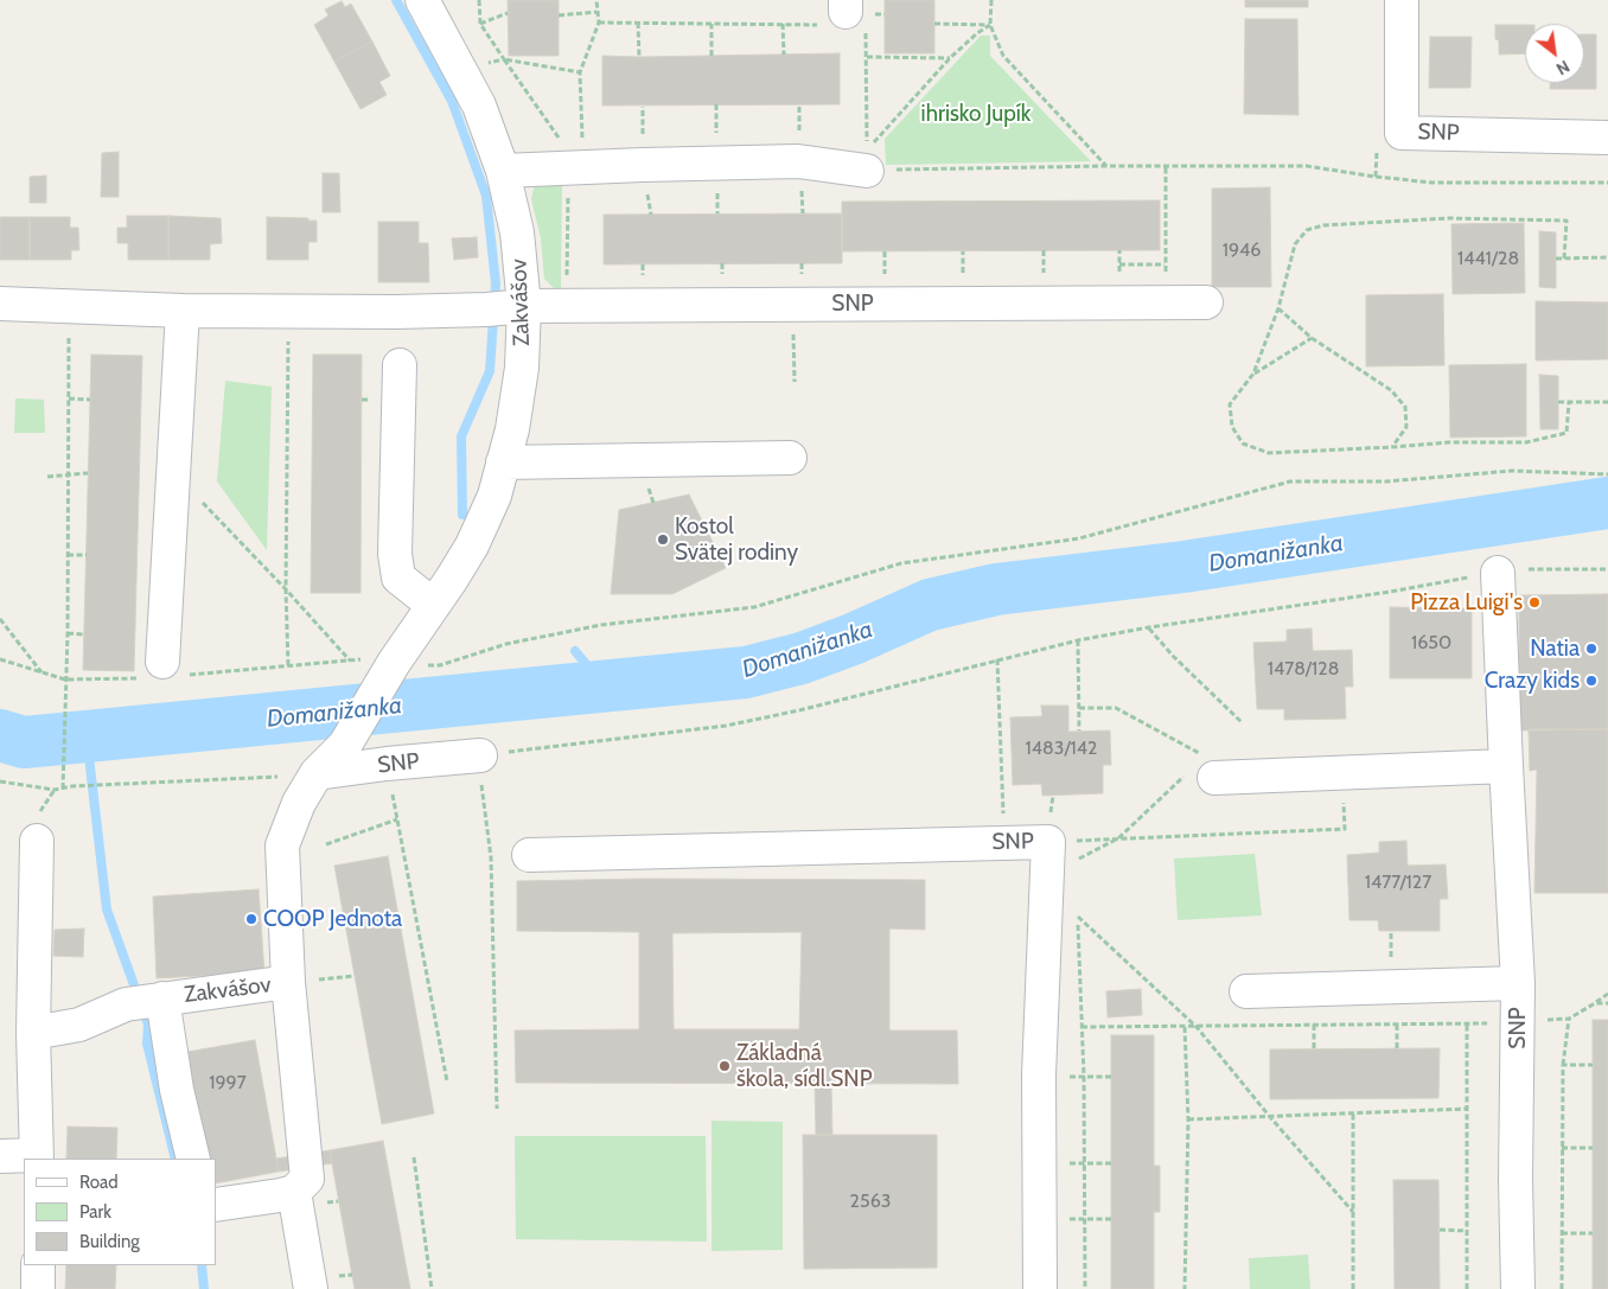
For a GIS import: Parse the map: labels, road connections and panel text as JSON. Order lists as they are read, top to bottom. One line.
{"streets":{"street":["SNP","Zakvášov"]},"crossings":[["SNP","Zakvášov"]],"water":["Domanižanka"],"parks":["ihrisko Jupík"],"places":["Kostol Svätej rodiny","Pizza Luigi's","Natia","Crazy kids","COOP Jednota","Základná škola, sídl.SNP"],"house_numbers":["1946","1441/28","1650","1478/128","1483/142","1477/127","1997","2563"],"legend":["Road","Park","Building"],"north":"bottom right"}
